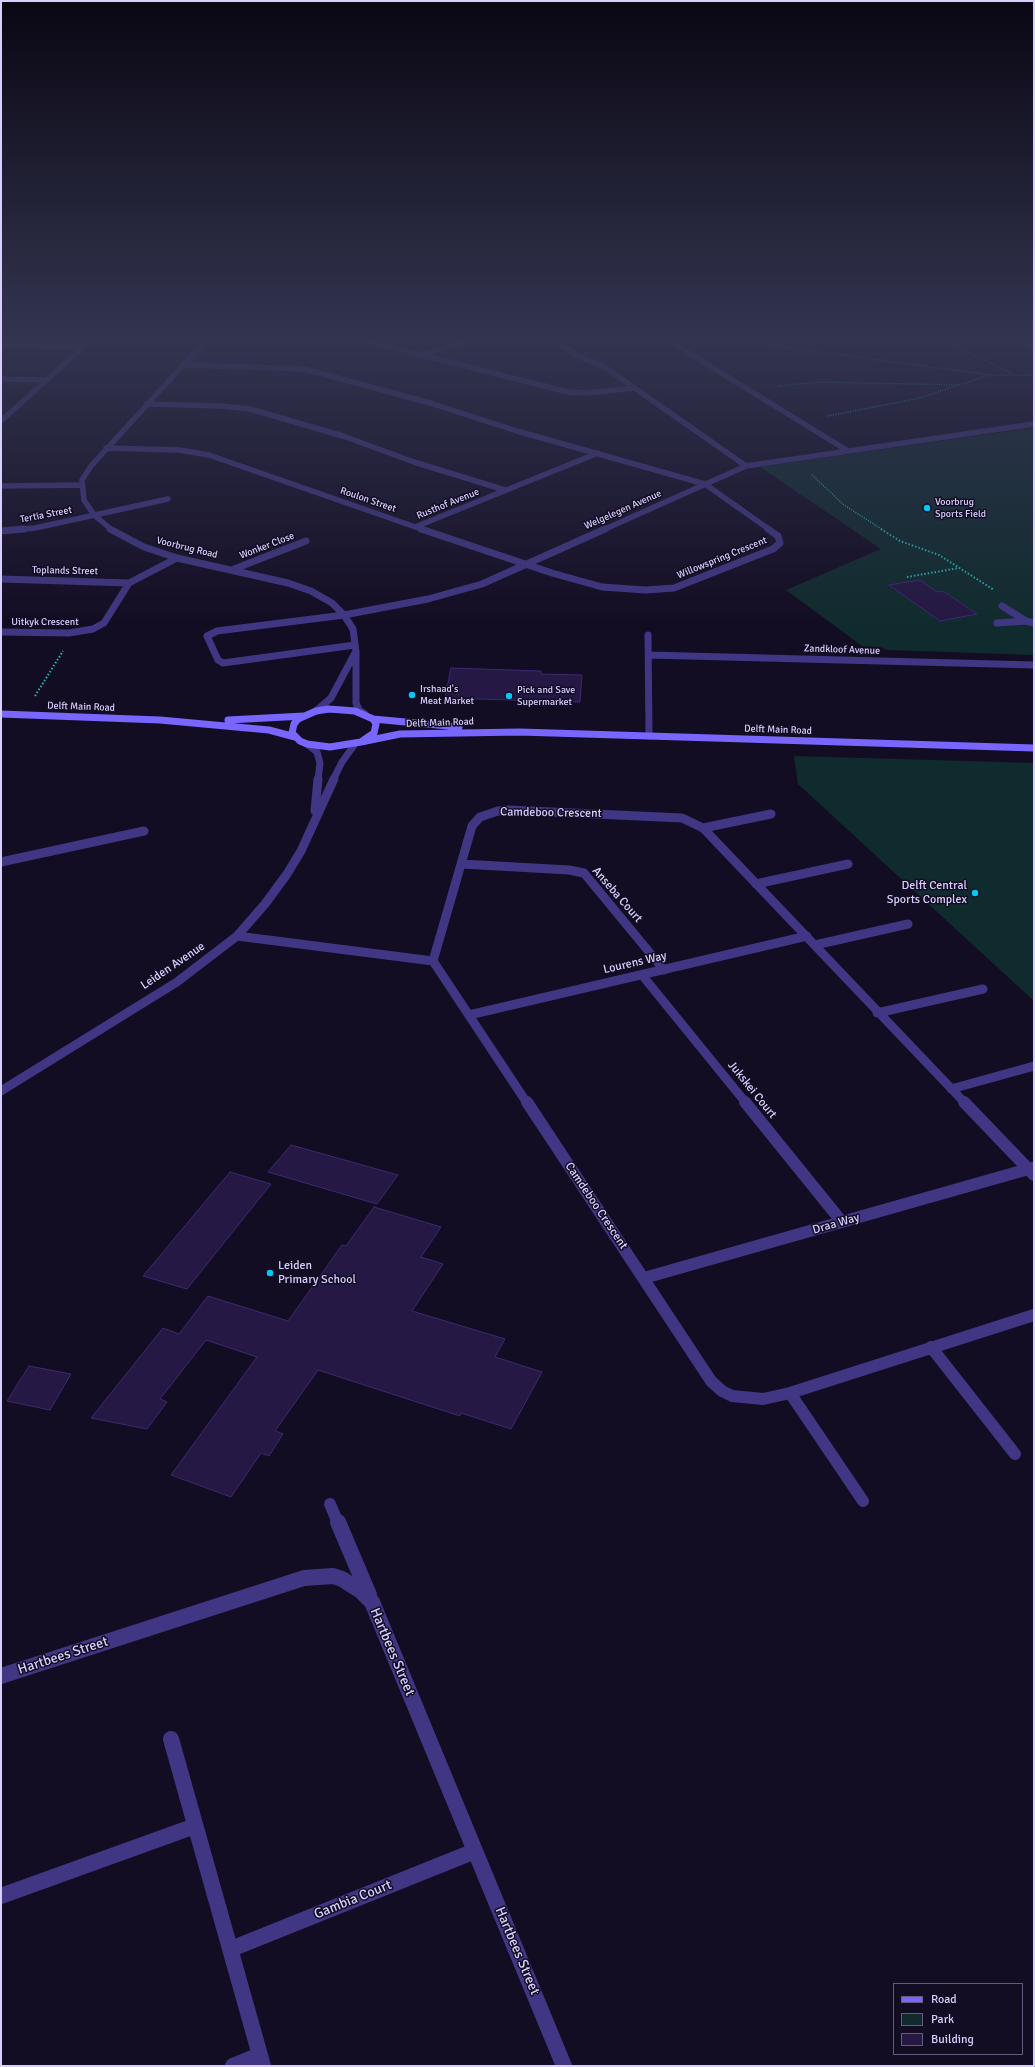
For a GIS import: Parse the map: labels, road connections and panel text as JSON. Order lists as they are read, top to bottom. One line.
{"streets":{"street":["Roulon Street","Rusthof Avenue","Welgelegen Avenue","Tertia Street","Wonker Close","Voorbrug Road","Willowspring Crescent","Toplands Street","Uitkyk Crescent","Zandkloof Avenue","Delft Main Road","Camdeboo Crescent","Anseba Court","Lourens Way","Leiden Avenue","Jukskei Court","Draa Way","Hartbees Street","Gambia Court"]},"crossings":[["Roulon Street","Rusthof Avenue"],["Roulon Street","Welgelegen Avenue"],["Roulon Street","Willowspring Crescent"],["Welgelegen Avenue","Voorbrug Road"],["Welgelegen Avenue","Willowspring Crescent"],["Tertia Street","Voorbrug Road"],["Wonker Close","Voorbrug Road"],["Voorbrug Road","Uitkyk Crescent"],["Toplands Street","Uitkyk Crescent"],["Delft Main Road","Leiden Avenue"],["Camdeboo Crescent","Anseba Court"],["Camdeboo Crescent","Lourens Way"],["Camdeboo Crescent","Draa Way"],["Anseba Court","Lourens Way"],["Lourens Way","Jukskei Court"],["Jukskei Court","Draa Way"],["Hartbees Street","Gambia Court"]],"places":["Voorbrug Sports Field","Irshaad's Meat Market","Pick and Save Supermarket","Delft Central Sports Complex","Leiden Primary School"],"legend":["Road","Park","Building"]}
